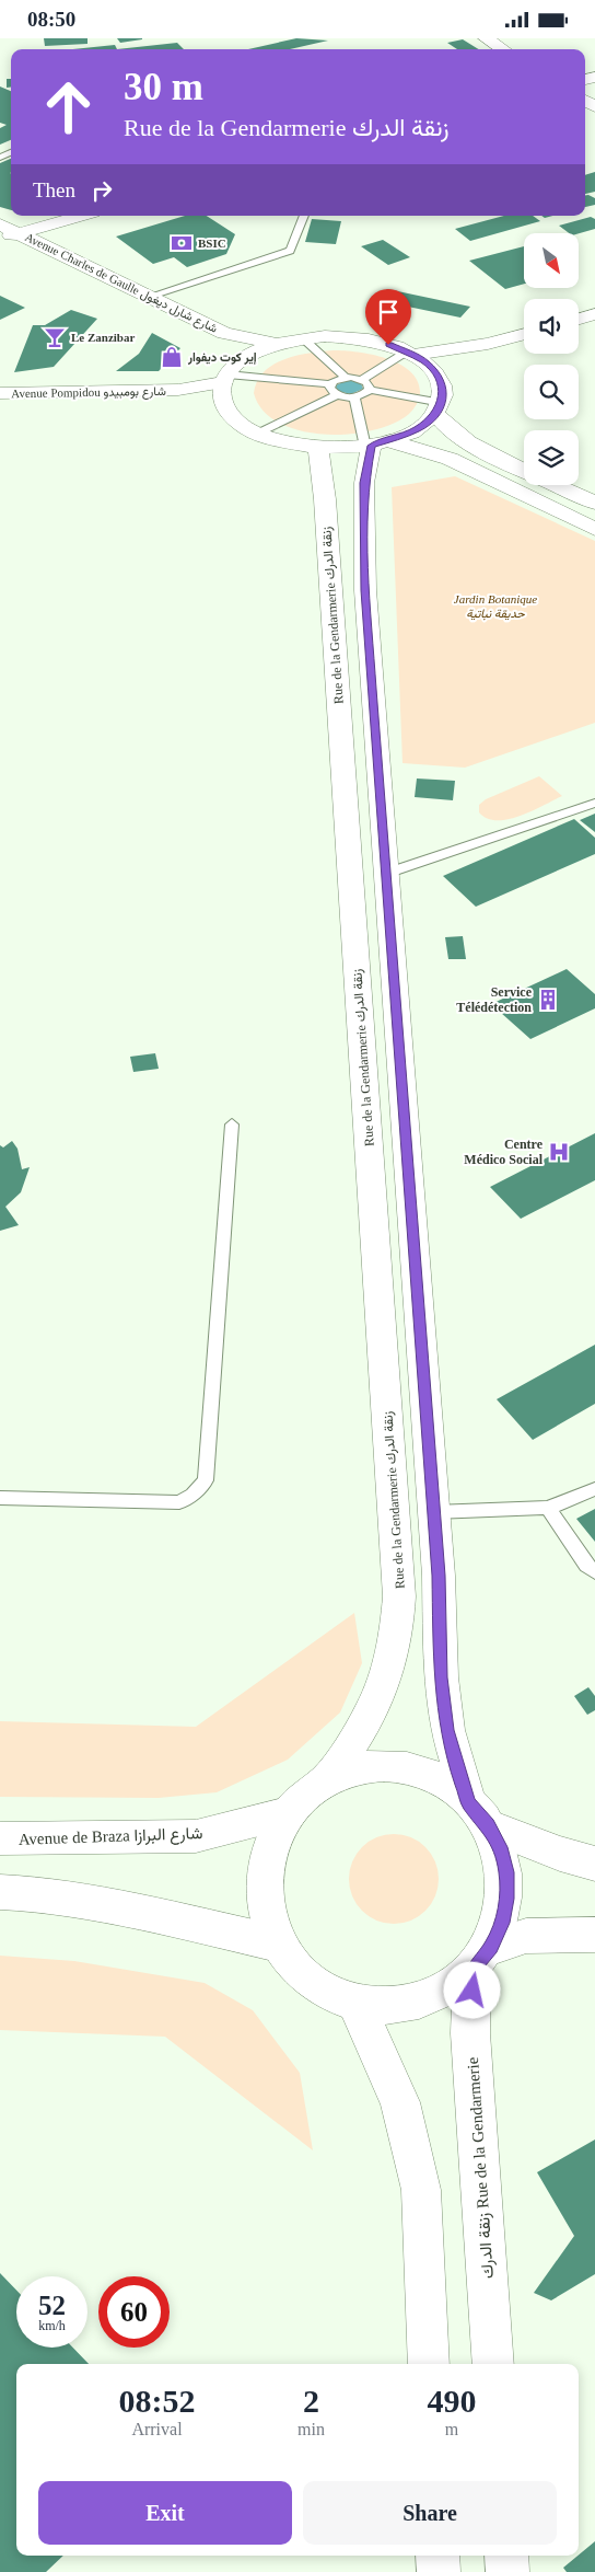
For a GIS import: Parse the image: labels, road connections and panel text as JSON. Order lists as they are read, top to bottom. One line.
{"streets":{"main road":["Avenue Charles de Gaulle شارع شارل ديغول","Avenue Pompidou شارع بومبيدو","Rue de la Gendarmerie زنقة الدرك","Avenue de Braza شارع البرازا","زنقة الدرك Rue de la Gendarmerie"]},"parks":["Jardin Botanique حديقة نباتية"],"places":{"bank":["BSIC"],"bar":["Le Zanzibar"],"shop":["إير كوت ديفوار"],"building":["Service Télédétection"],"hospital":["Centre Médico Social"]},"north":"bottom right","page":{"status":"08:50","turn":["30 m","Rue de la Gendarmerie زنقة الدرك"],"then":"Then","speed":"52 km/h","limit":"60","eta":["08:52","Arrival","2","min","490","m"],"buttons":["Exit","Share"]}}
